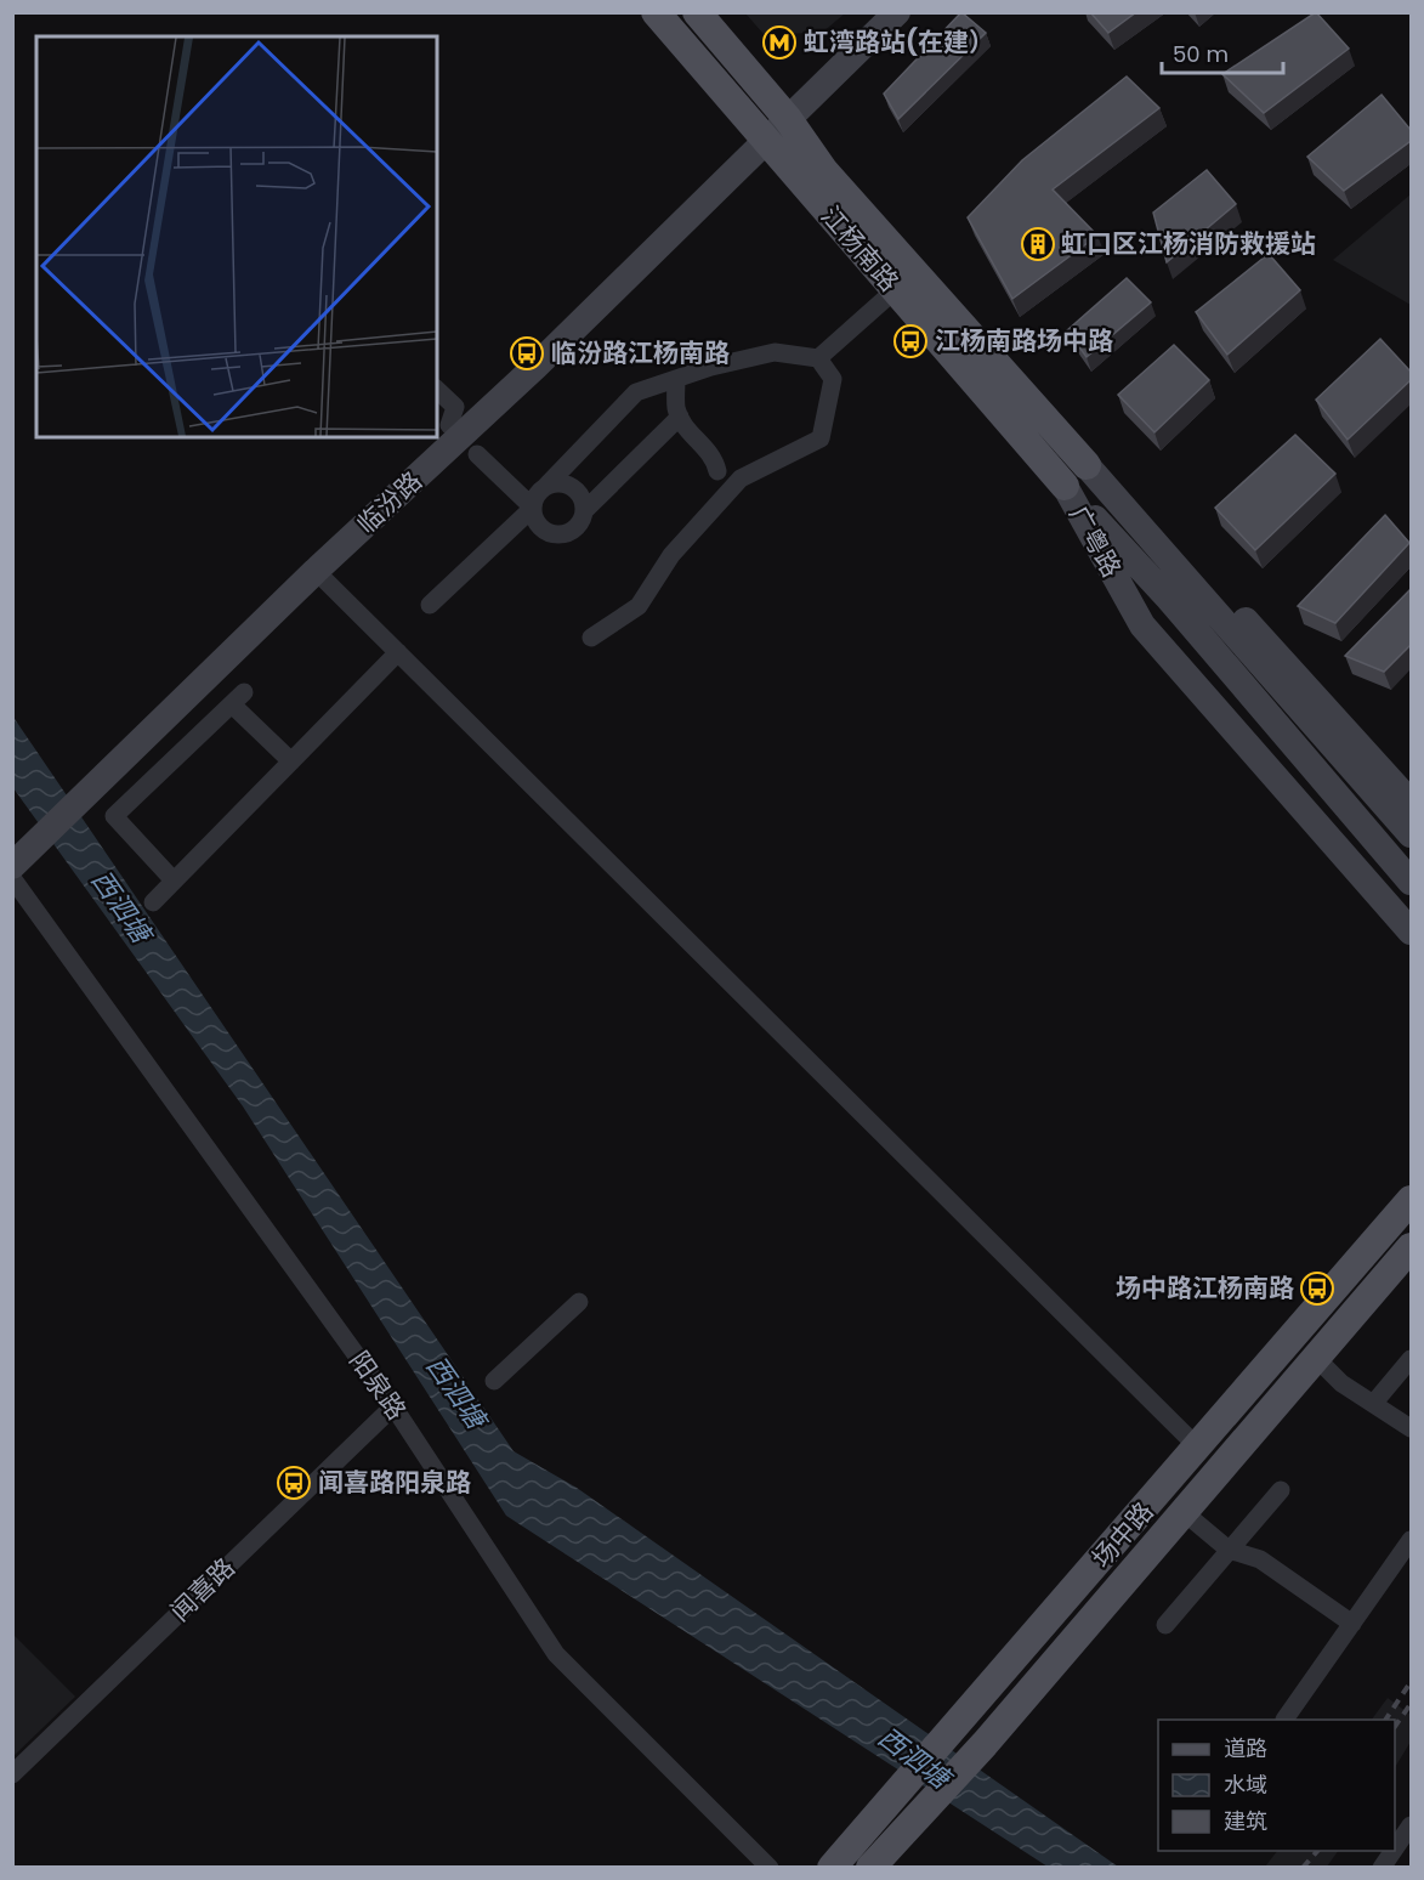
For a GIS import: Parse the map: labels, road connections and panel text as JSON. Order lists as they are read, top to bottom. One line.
{"streets":{"main road":["江杨南路","临汾路","广粤路","场中路"],"street":["阳泉路","闻喜路"]},"crossings":[["江杨南路","临汾路"],["江杨南路","广粤路"],["临汾路","阳泉路"],["阳泉路","闻喜路"]],"water":["西泗塘"],"places":{"metro station":["虹湾路站(在建）"],"building":["虹口区江杨消防救援站"],"bus stop":["江杨南路场中路","临汾路江杨南路","场中路江杨南路","闻喜路阳泉路"]},"legend":["道路","水域","建筑"],"scale_bar":"50 m"}
